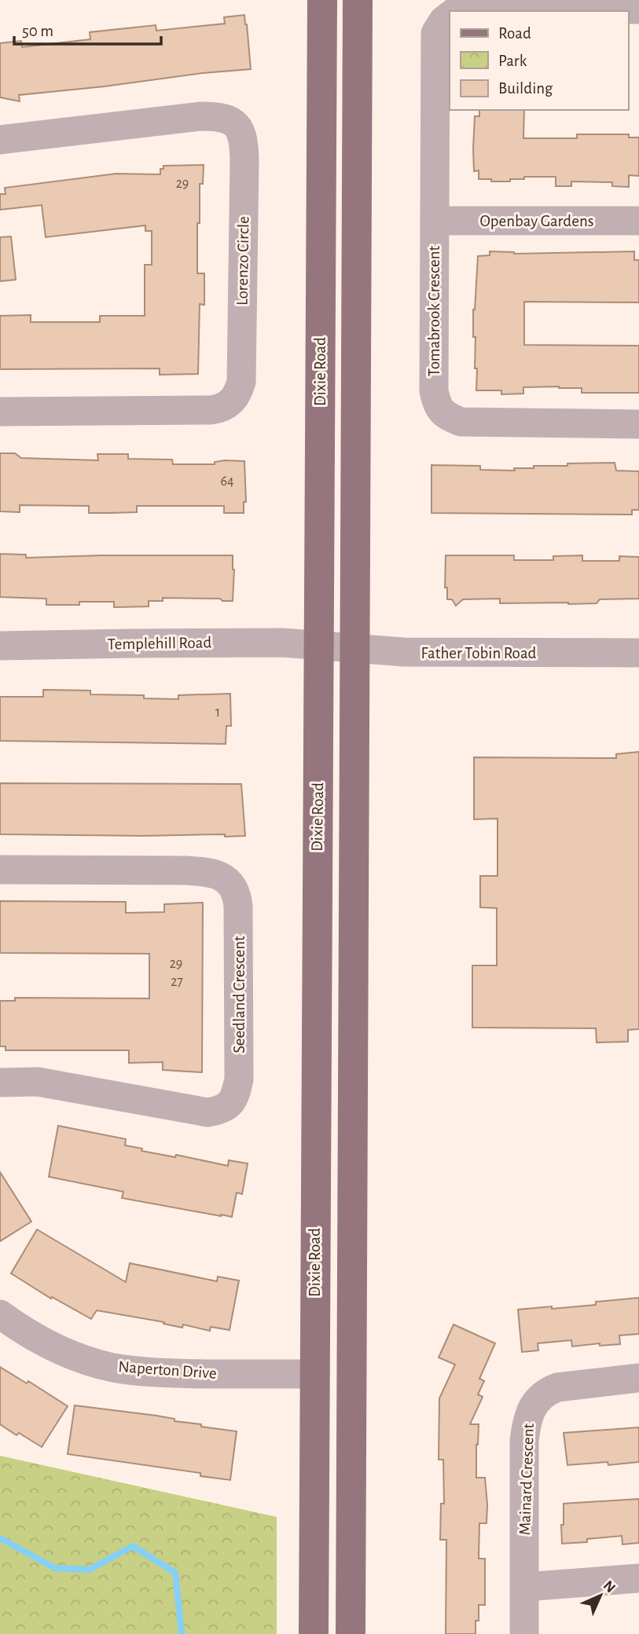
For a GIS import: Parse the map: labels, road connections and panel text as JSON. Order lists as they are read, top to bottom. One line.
{"streets":{"main road":["Dixie Road"],"street":["Openbay Gardens","Lorenzo Circle","Tomabrook Crescent","Templehill Road","Father Tobin Road","Seedland Crescent","Naperton Drive","Mainard Crescent"]},"crossings":[["Openbay Gardens","Tomabrook Crescent"],["Dixie Road","Templehill Road"],["Dixie Road","Father Tobin Road"],["Dixie Road","Naperton Drive"],["Templehill Road","Father Tobin Road"]],"house_numbers":["29","64","1","29","27"],"legend":["Road","Park","Building"],"scale_bar":"50 m","north":"top right"}
